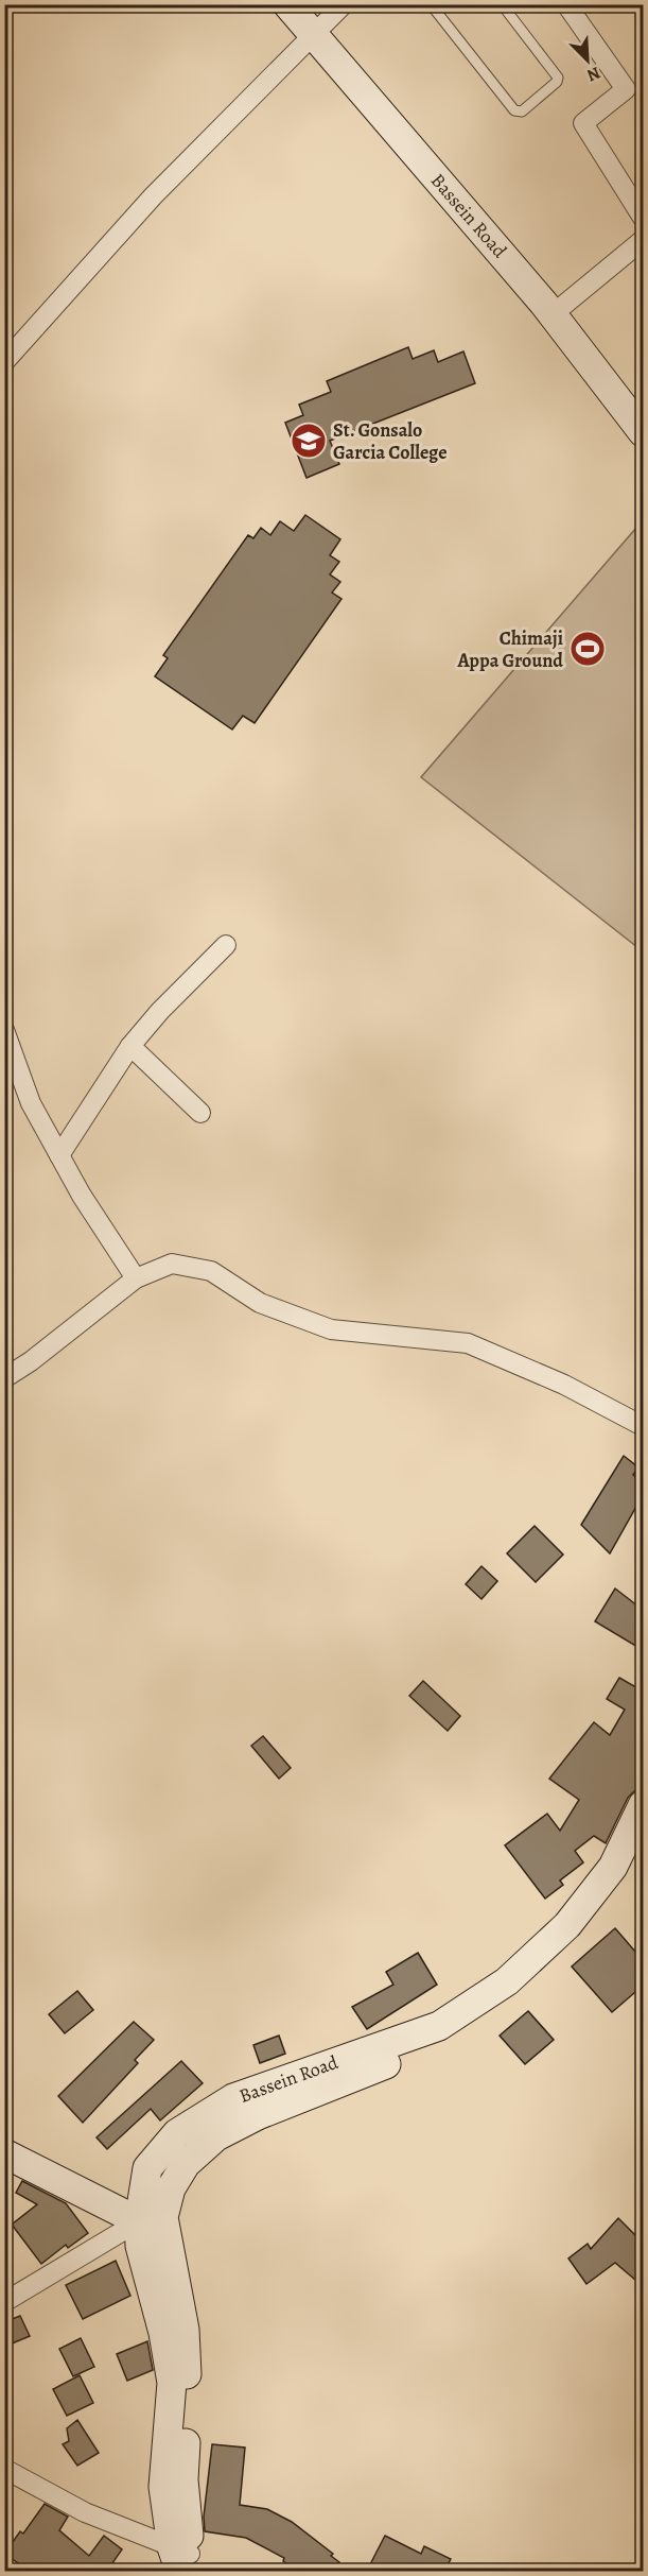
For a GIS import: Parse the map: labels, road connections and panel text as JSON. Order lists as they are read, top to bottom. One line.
{"streets":{"main road":["Bassein Road"]},"places":{"school or university":["St. Gonsalo Garcia College"],"sports":["Chimaji Appa Ground"]},"north":"bottom right"}
